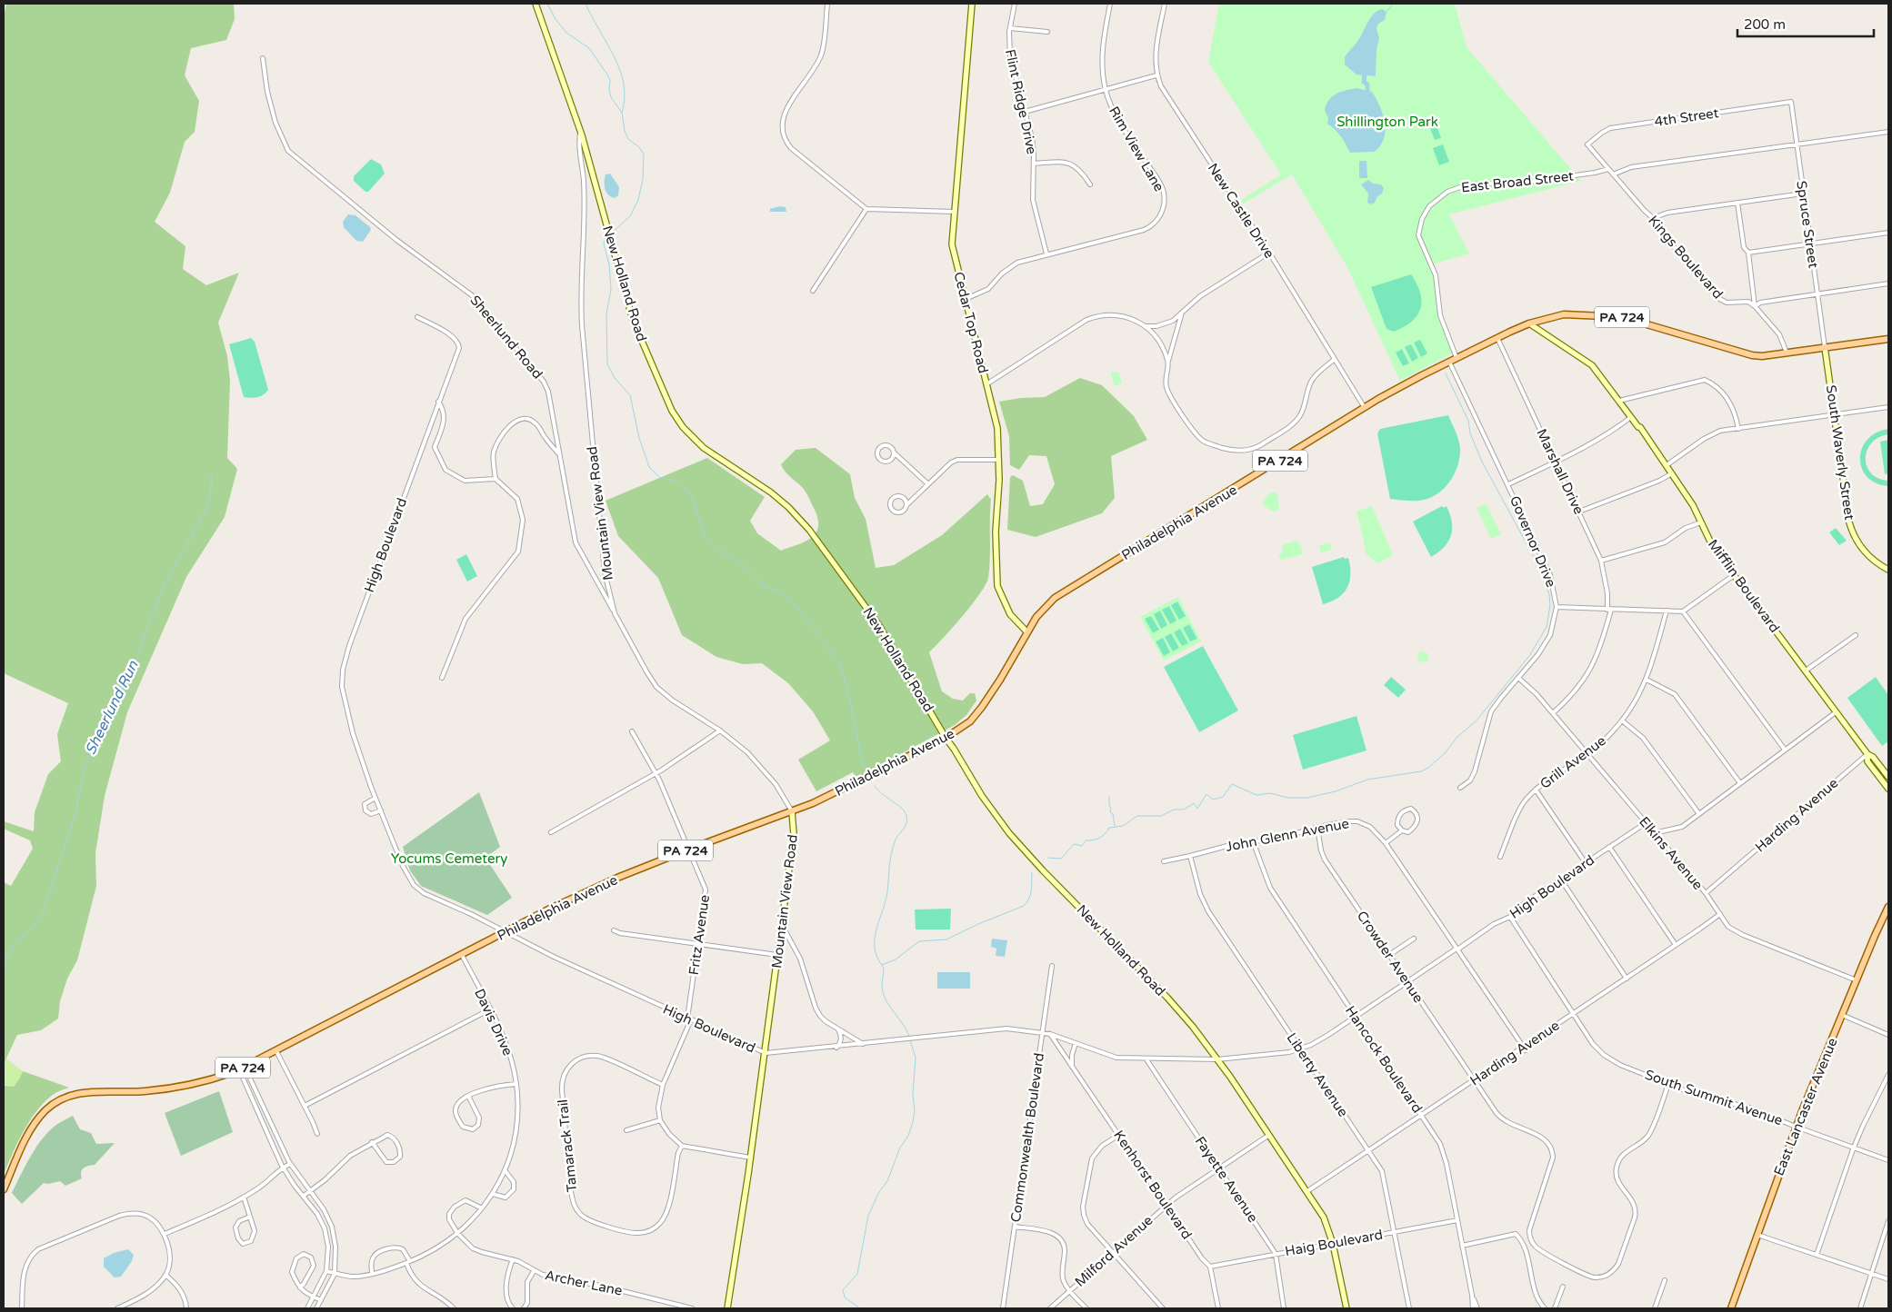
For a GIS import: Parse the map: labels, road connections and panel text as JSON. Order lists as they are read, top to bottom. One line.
{"streets":{"main road":["PA 724","Philadelphia Avenue","East Lancaster Avenue"],"street":["Flint Ridge Drive","4th Street","Rim View Lane","East Broad Street","New Castle Drive","Spruce Street","Kings Boulevard","New Holland Road","Cedar Top Road","Sheerlund Road","South Waverly Street","Marshall Drive","Mountain View Road","Governor Drive","High Boulevard","Mifflin Boulevard","Grill Avenue","Harding Avenue","John Glenn Avenue","Elkins Avenue","Fritz Avenue","Crowder Avenue","Davis Drive","Hancock Boulevard","Liberty Avenue","South Summit Avenue","Commonwealth Boulevard","Tamarack Trail","Fayette Avenue","Kenhorst Boulevard","Haig Boulevard","Milford Avenue","Archer Lane"]},"crossings":[["Flint Ridge Drive","Rim View Lane"],["4th Street","Spruce Street"],["4th Street","Kings Boulevard"],["Rim View Lane","Cedar Top Road"],["East Broad Street","Kings Boulevard"],["East Broad Street","Philadelphia Avenue"],["New Castle Drive","Philadelphia Avenue"],["Spruce Street","South Waverly Street"],["Spruce Street","Philadelphia Avenue"],["New Holland Road","Mountain View Road"],["New Holland Road","Philadelphia Avenue"],["New Holland Road","High Boulevard"],["New Holland Road","Harding Avenue"],["New Holland Road","Haig Boulevard"],["New Holland Road","Milford Avenue"],["Cedar Top Road","Philadelphia Avenue"],["Sheerlund Road","Mountain View Road"],["South Waverly Street","Philadelphia Avenue"],["Marshall Drive","Philadelphia Avenue"],["Marshall Drive","Elkins Avenue"],["Mountain View Road","Philadelphia Avenue"],["Mountain View Road","High Boulevard"],["Philadelphia Avenue","Governor Drive"],["Philadelphia Avenue","High Boulevard"],["Philadelphia Avenue","Mifflin Boulevard"],["Philadelphia Avenue","Fritz Avenue"],["Philadelphia Avenue","Davis Drive"],["Governor Drive","Elkins Avenue"],["High Boulevard","John Glenn Avenue"],["High Boulevard","Elkins Avenue"],["High Boulevard","Fritz Avenue"],["High Boulevard","Crowder Avenue"],["High Boulevard","Hancock Boulevard"],["High Boulevard","Liberty Avenue"],["High Boulevard","South Summit Avenue"],["High Boulevard","Commonwealth Boulevard"],["High Boulevard","Fayette Avenue"],["High Boulevard","Kenhorst Boulevard"],["Mifflin Boulevard","Harding Avenue"],["Grill Avenue","Elkins Avenue"],["Harding Avenue","John Glenn Avenue"],["Harding Avenue","Elkins Avenue"],["Harding Avenue","Crowder Avenue"],["Harding Avenue","Hancock Boulevard"],["Harding Avenue","Liberty Avenue"],["Harding Avenue","South Summit Avenue"],["John Glenn Avenue","Crowder Avenue"],["John Glenn Avenue","Hancock Boulevard"],["John Glenn Avenue","Liberty Avenue"],["Elkins Avenue","East Lancaster Avenue"],["Fritz Avenue","Tamarack Trail"],["Crowder Avenue","South Summit Avenue"],["Davis Drive","Archer Lane"],["Hancock Boulevard","Haig Boulevard"],["Liberty Avenue","Haig Boulevard"],["South Summit Avenue","East Lancaster Avenue"],["Fayette Avenue","Haig Boulevard"],["Fayette Avenue","Milford Avenue"],["Kenhorst Boulevard","Haig Boulevard"],["Kenhorst Boulevard","Milford Avenue"]],"water":["Sheerlund Run"],"parks":["Shillington Park","Yocums Cemetery"],"scale_bar":"200 m"}
